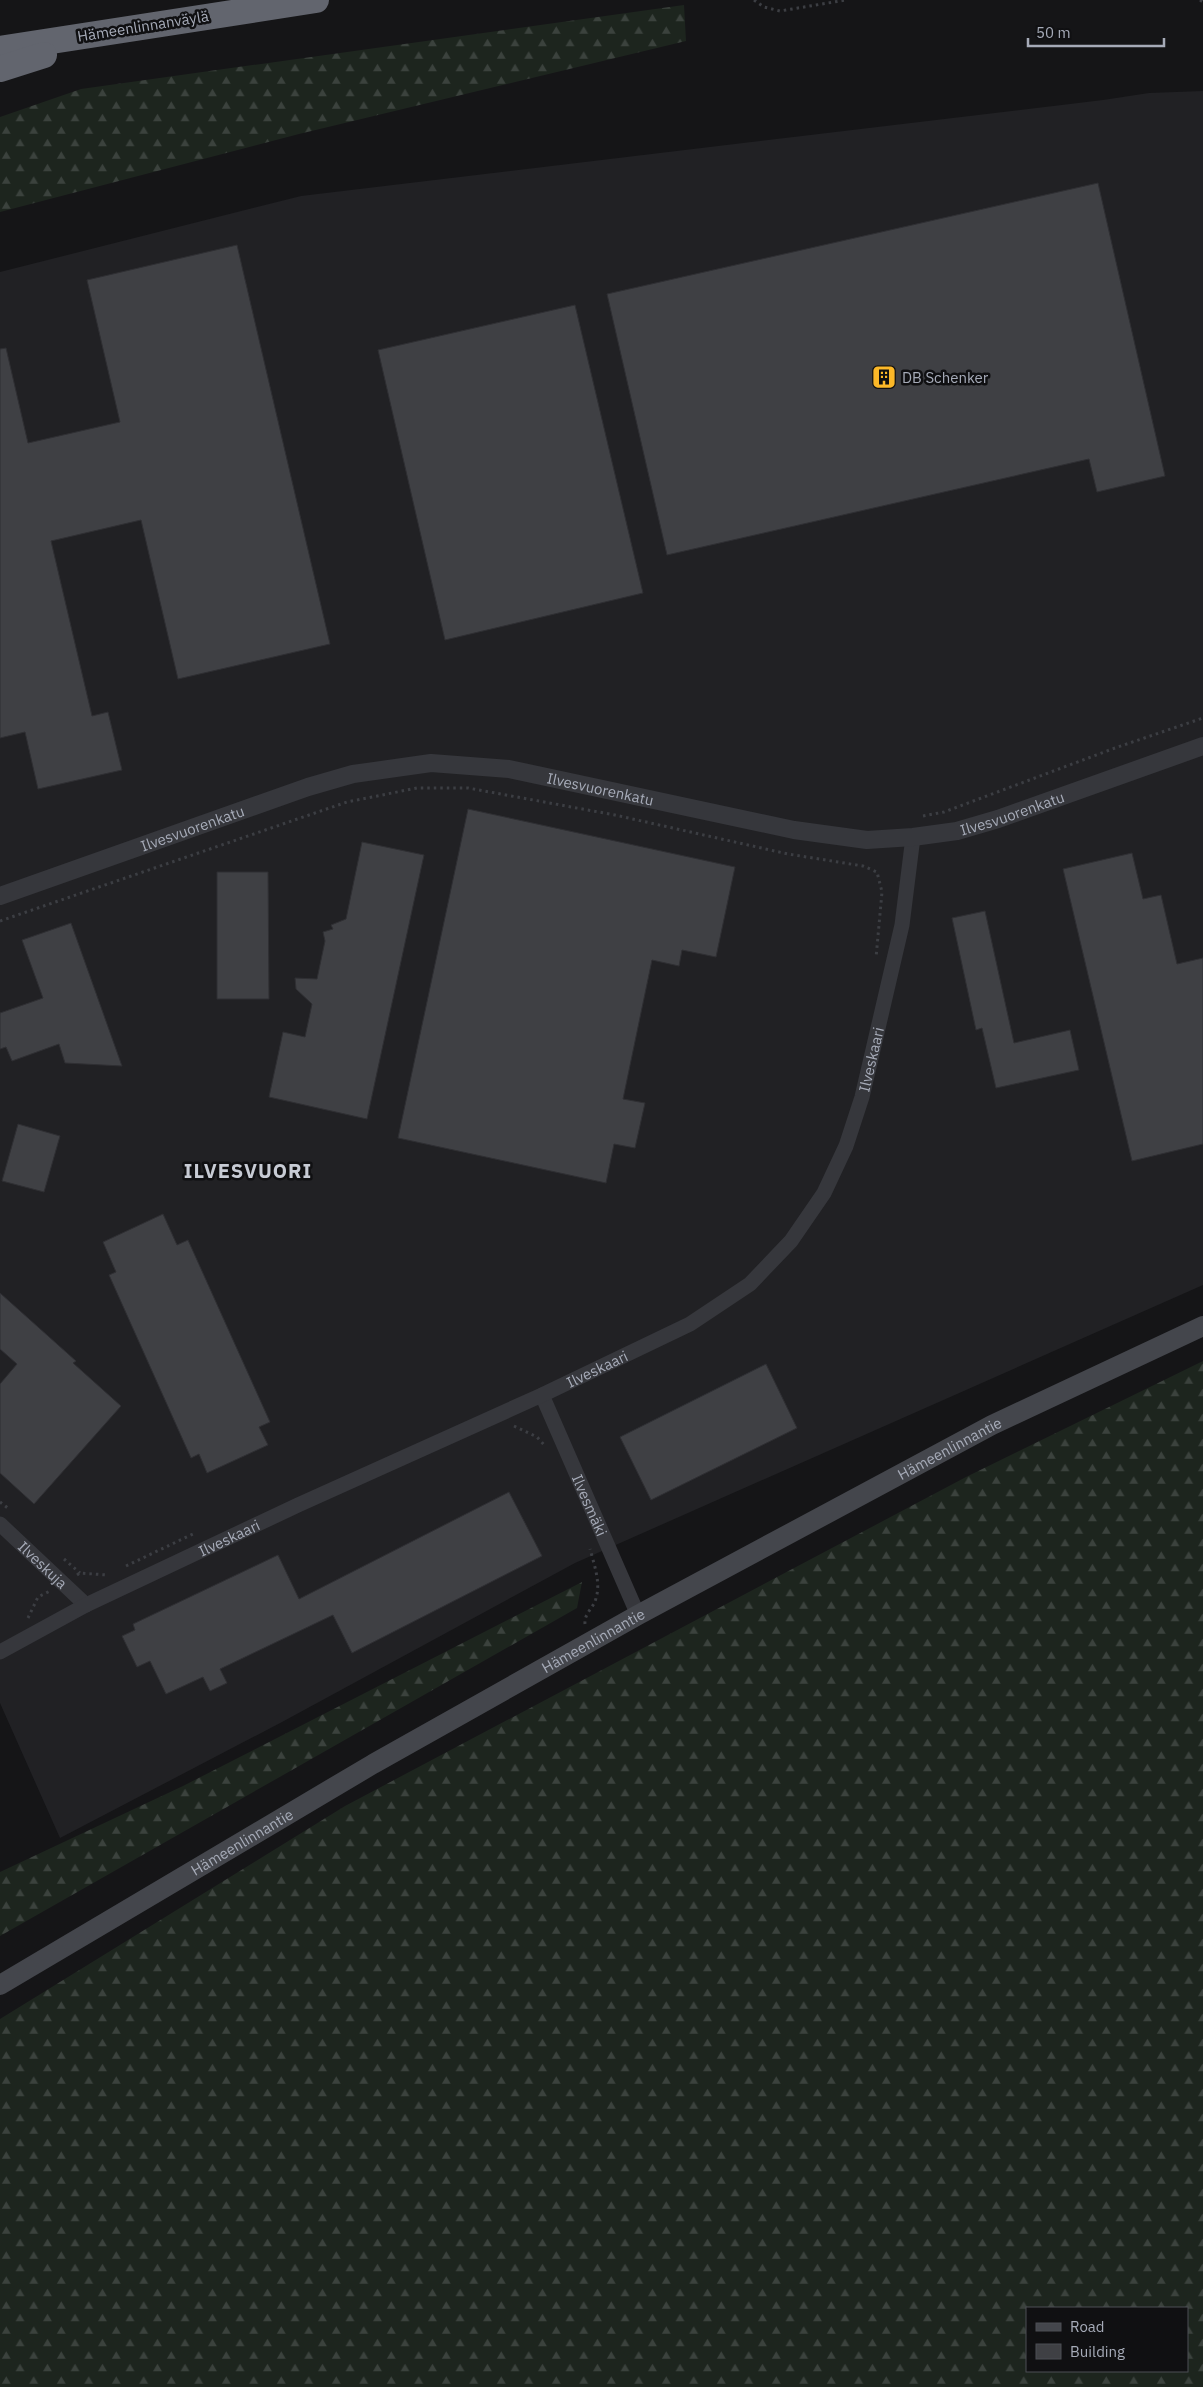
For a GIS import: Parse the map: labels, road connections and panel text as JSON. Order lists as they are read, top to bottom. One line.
{"streets":{"highway":["Hämeenlinnanväylä"],"main road":["Hämeenlinnantie"],"street":["Ilvesvuorenkatu","Ilveskaari","Ilvesmäki","Ilveskuja"]},"crossings":[["Ilvesvuorenkatu","Ilveskaari"],["Ilveskaari","Ilvesmäki"],["Ilveskaari","Ilveskuja"],["Hämeenlinnantie","Ilvesmäki"]],"districts":["ILVESVUORI"],"places":{"building":["DB Schenker"]},"legend":["Road","Building"],"scale_bar":"50 m"}
